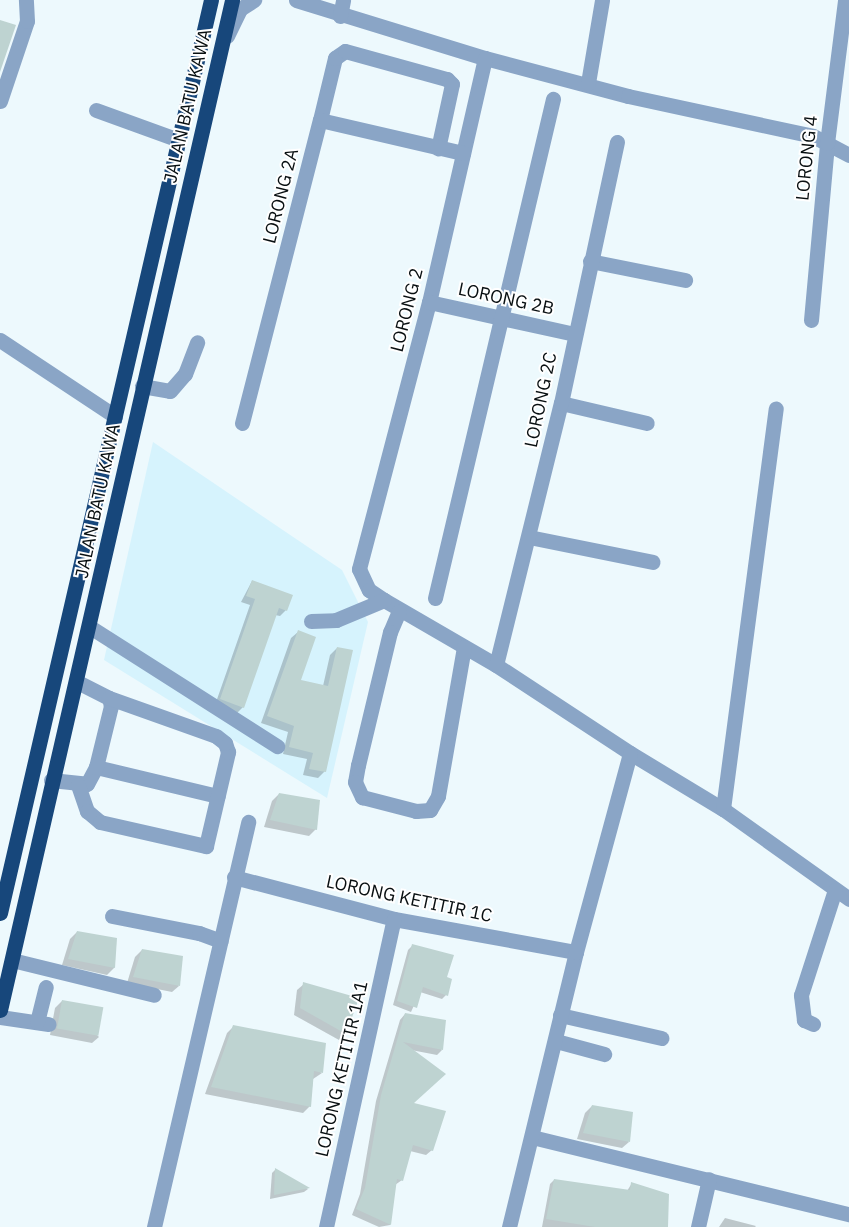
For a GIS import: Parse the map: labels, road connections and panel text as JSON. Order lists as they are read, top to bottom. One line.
{"streets":{"highway":["JALAN BATU KAWA"],"street":["LORONG 4","LORONG 2A","LORONG 2B","LORONG 2","LORONG 2C","LORONG KETITIR 1C","LORONG KETITIR 1A1"]},"crossings":[["LORONG 2B","LORONG 2"],["LORONG 2B","LORONG 2C"],["LORONG KETITIR 1C","LORONG KETITIR 1A1"]]}
